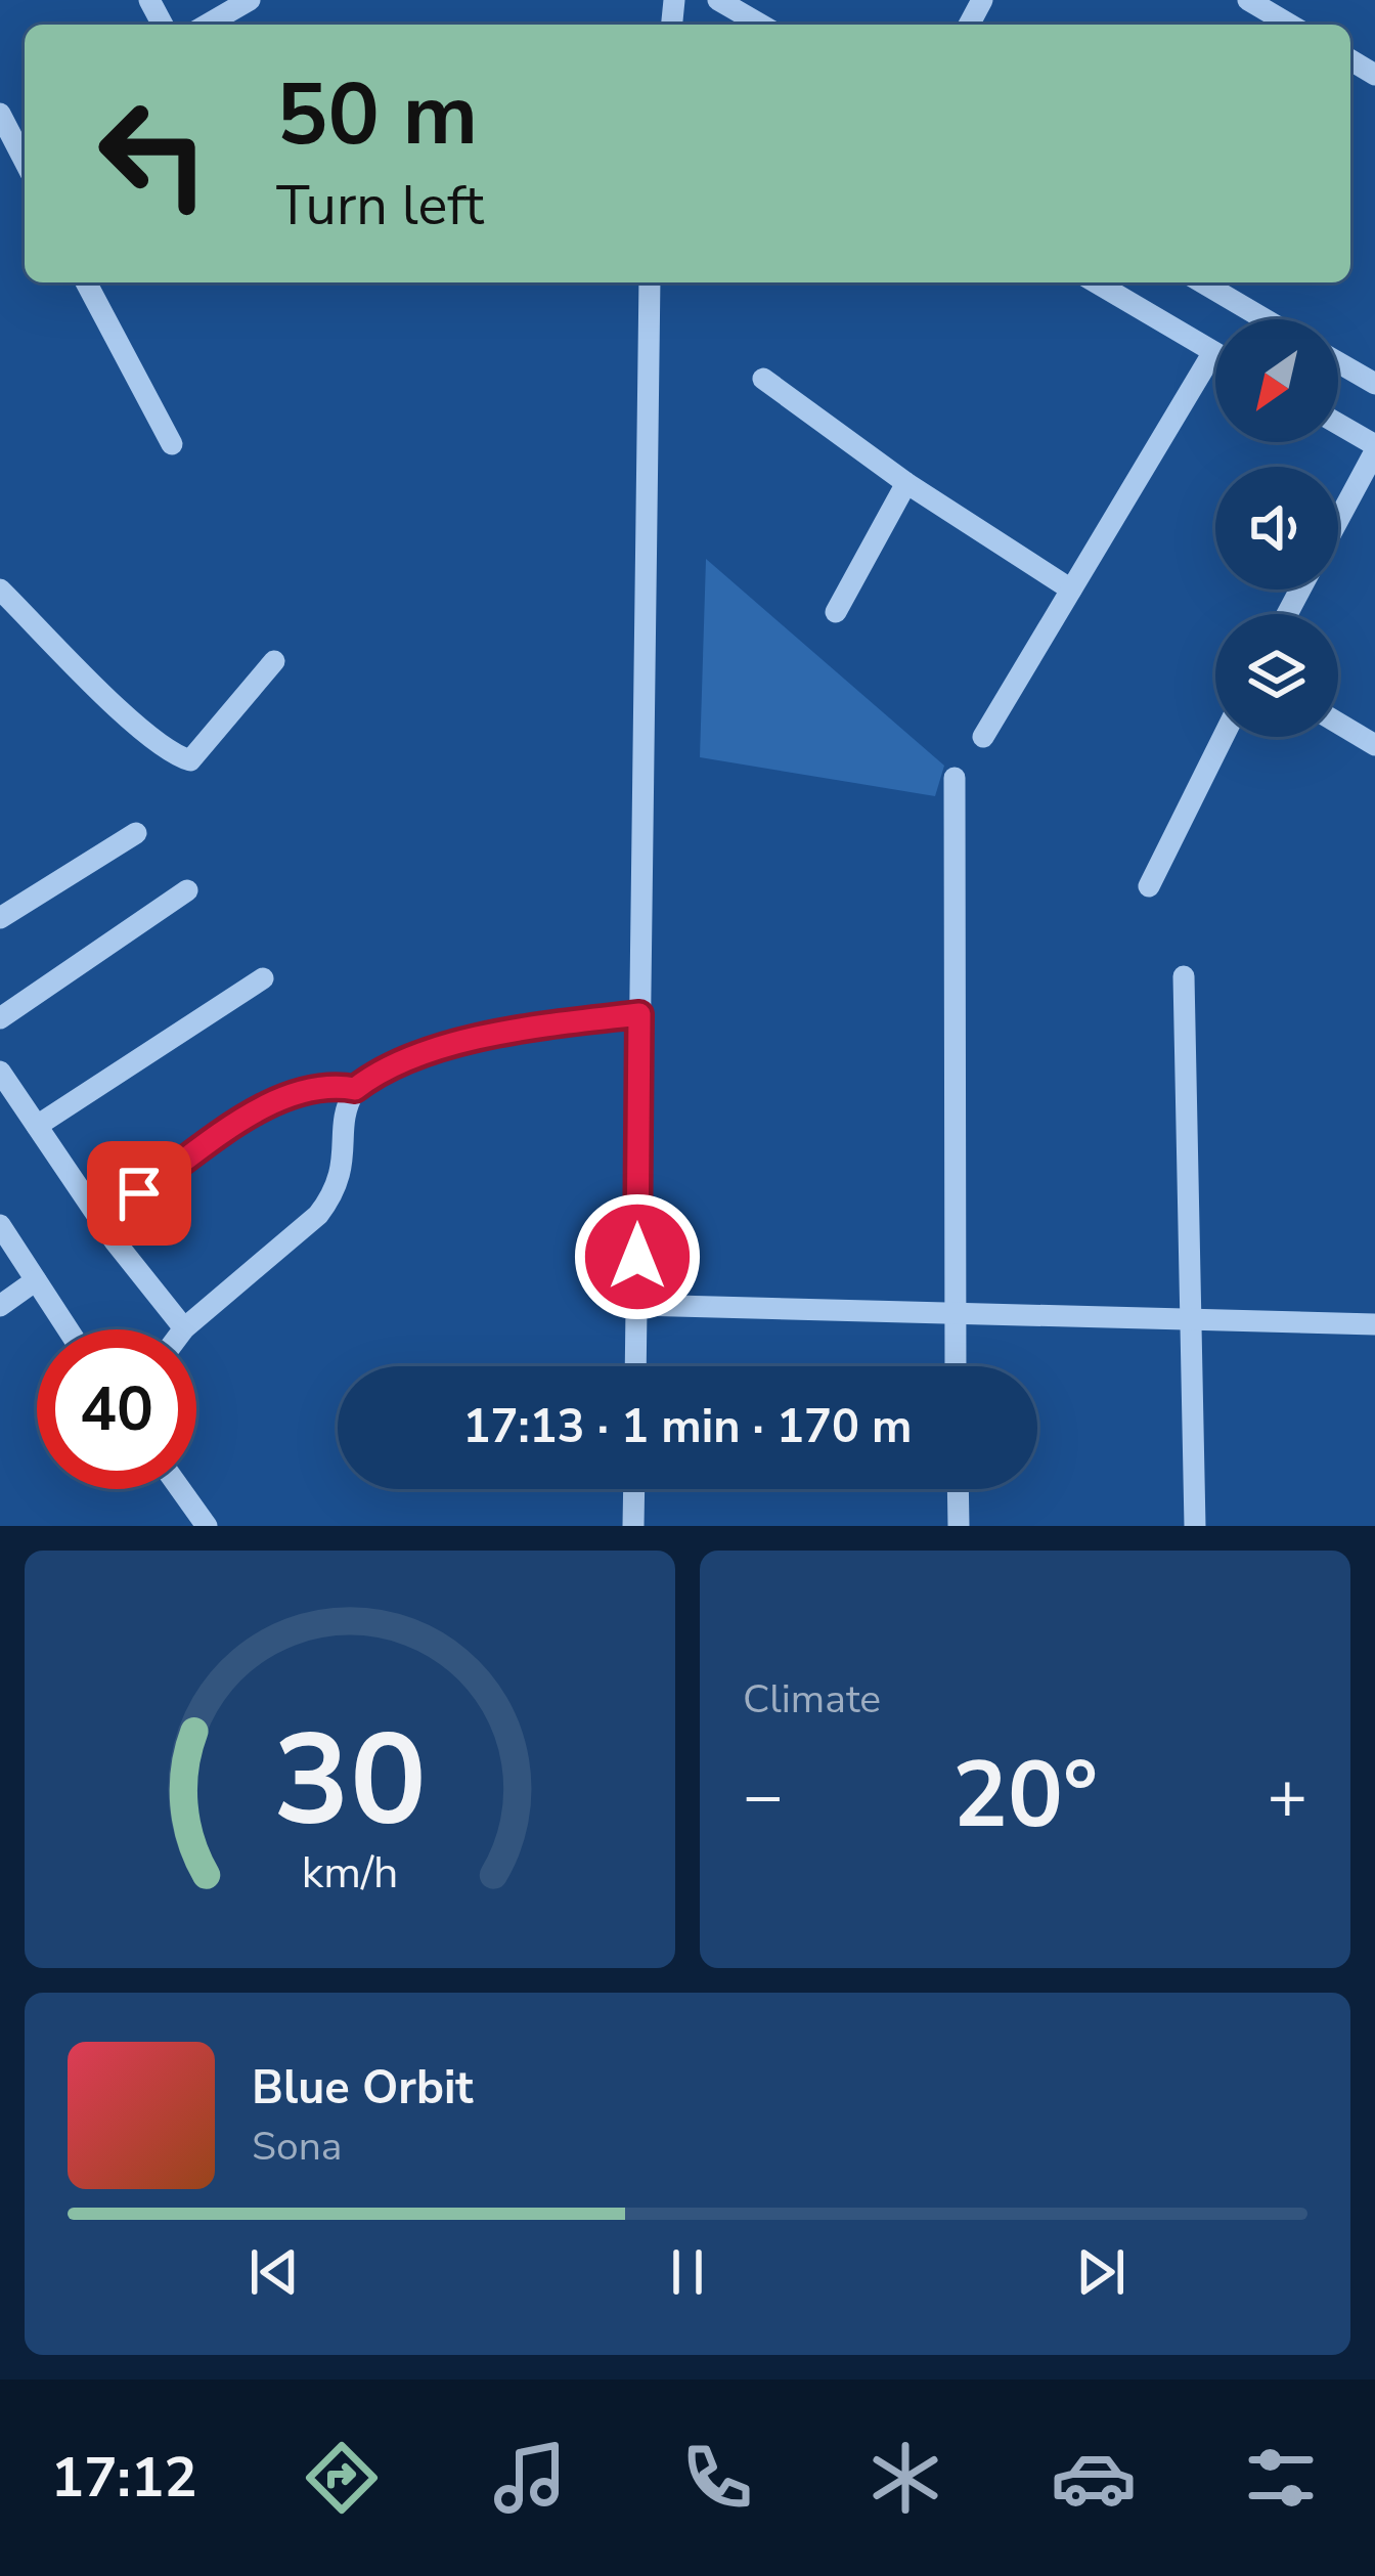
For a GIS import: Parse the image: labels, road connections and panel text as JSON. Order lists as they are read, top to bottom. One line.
{"north":"bottom left","page":{"turn":["50 m","Turn left"],"limit":"40","trip":"17:13 · 1 min · 170 m","tile":"Climate","heat":["−","20°","+"],"song":["Blue Orbit","Sona"],"tabs":"17:12","gauge":["30","km/h"]}}
